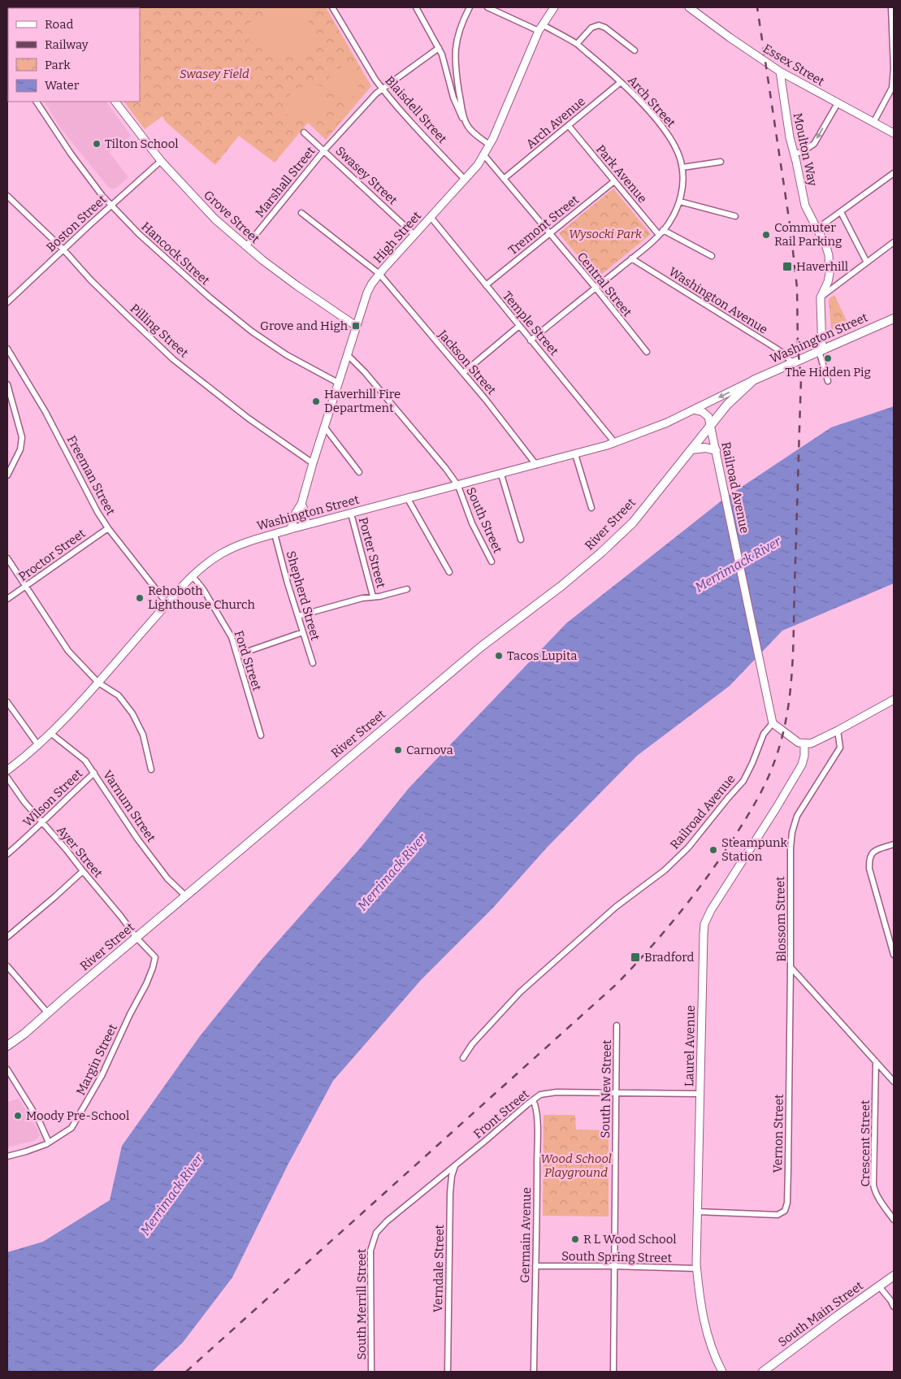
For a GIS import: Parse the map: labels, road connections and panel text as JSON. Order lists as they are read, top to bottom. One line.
{"streets":{"main road":["Washington Street","River Street","South Main Street"],"street":["Essex Street","Arch Street","Blaisdell Street","Arch Avenue","Moulton Way","Park Avenue","Swasey Street","Marshall Street","Grove Street","Boston Street","Tremont Street","High Street","Hancock Street","Central Street","Washington Avenue","Temple Street","Pilling Street","Jackson Street","Freeman Street","Railroad Avenue","South Street","Porter Street","Proctor Street","Shepherd Street","Ford Street","Wilson Street","Varnum Street","Ayer Street","Blossom Street","Laurel Avenue","Margin Street","South New Street","Front Street","Vernon Street","Crescent Street","Germain Avenue","South Spring Street","Verndale Street","South Merrill Street"]},"crossings":[["Essex Street","Moulton Way"],["Arch Street","Arch Avenue"],["Arch Street","Park Avenue"],["Arch Street","High Street"],["Arch Street","Central Street"],["Arch Street","Washington Avenue"],["Arch Street","Temple Street"],["Blaisdell Street","Marshall Street"],["Blaisdell Street","High Street"],["Arch Avenue","Park Avenue"],["Arch Avenue","Central Street"],["Park Avenue","Tremont Street"],["Swasey Street","Marshall Street"],["Swasey Street","High Street"],["Marshall Street","Grove Street"],["Grove Street","Boston Street"],["Grove Street","High Street"],["Boston Street","Hancock Street"],["Boston Street","Pilling Street"],["Tremont Street","Central Street"],["Tremont Street","Temple Street"],["High Street","Hancock Street"],["High Street","Central Street"],["High Street","Temple Street"],["High Street","Pilling Street"],["High Street","Washington Street"],["High Street","Jackson Street"],["High Street","South Street"],["Washington Avenue","Washington Street"],["Temple Street","Washington Street"],["Washington Street","Jackson Street"],["Washington Street","Freeman Street"],["Washington Street","Railroad Avenue"],["Washington Street","South Street"],["Washington Street","River Street"],["Washington Street","Porter Street"],["Washington Street","Shepherd Street"],["Washington Street","Ford Street"],["Washington Street","Varnum Street"],["Freeman Street","Proctor Street"],["Railroad Avenue","River Street"],["River Street","Varnum Street"],["River Street","Ayer Street"],["River Street","Margin Street"],["Wilson Street","Varnum Street"],["Wilson Street","Ayer Street"],["Ayer Street","Margin Street"],["Blossom Street","Vernon Street"],["Blossom Street","Crescent Street"],["Laurel Avenue","Front Street"],["Laurel Avenue","Vernon Street"],["Laurel Avenue","South Spring Street"],["South New Street","Front Street"],["South New Street","South Spring Street"],["Front Street","Germain Avenue"],["Front Street","Verndale Street"],["Front Street","South Merrill Street"],["Germain Avenue","South Spring Street"]],"water":["Merrimack River"],"parks":["Swasey Field","Wysocki Park","Wood School Playground"],"places":{"other":["Tilton School","Commuter Rail Parking","The Hidden Pig","Haverhill Fire Department","Rehoboth Lighthouse Church","Tacos Lupita","Carnova","Steampunk Station","Moody Pre-School","R L Wood School"],"transit":["Haverhill","Grove and High","Bradford"]},"legend":["Road","Railway","Park","Water"]}
